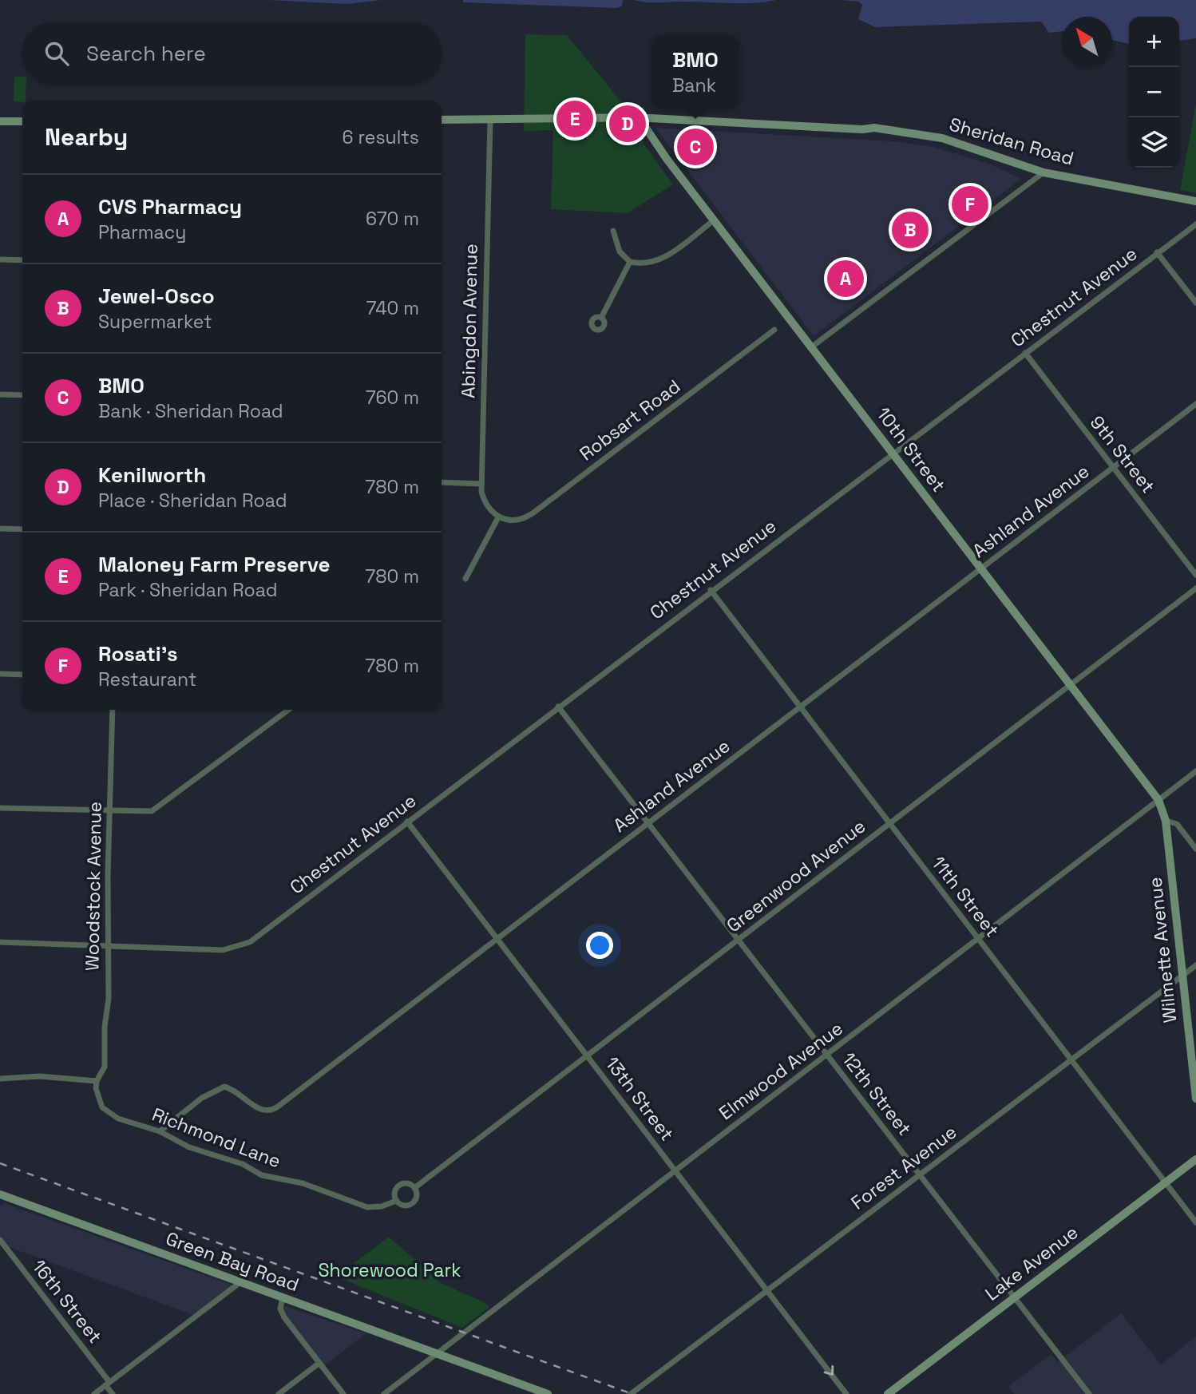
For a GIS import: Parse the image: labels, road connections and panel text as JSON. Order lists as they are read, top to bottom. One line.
{"streets":{"street":["Sheridan Road","Chestnut Avenue","Abingdon Avenue","Robsart Road","10th Street","9th Street","Ashland Avenue","Greenwood Avenue","Woodstock Avenue","11th Street","Wilmette Avenue","Elmwood Avenue","12th Street","13th Street","Richmond Lane","Forest Avenue","Green Bay Road","Lake Avenue","16th Street"]},"crossings":[["Sheridan Road","Abingdon Avenue"],["Sheridan Road","10th Street"],["Chestnut Avenue","10th Street"],["Chestnut Avenue","9th Street"],["Chestnut Avenue","Woodstock Avenue"],["Chestnut Avenue","11th Street"],["Chestnut Avenue","12th Street"],["Chestnut Avenue","13th Street"],["Abingdon Avenue","Robsart Road"],["10th Street","Ashland Avenue"],["10th Street","Greenwood Avenue"],["10th Street","Wilmette Avenue"],["10th Street","Elmwood Avenue"],["9th Street","Ashland Avenue"],["Ashland Avenue","11th Street"],["Ashland Avenue","12th Street"],["Ashland Avenue","13th Street"],["Ashland Avenue","Richmond Lane"],["Greenwood Avenue","11th Street"],["Greenwood Avenue","12th Street"],["Greenwood Avenue","13th Street"],["Greenwood Avenue","Richmond Lane"],["Woodstock Avenue","Richmond Lane"],["11th Street","Elmwood Avenue"],["11th Street","Forest Avenue"],["11th Street","Lake Avenue"],["Wilmette Avenue","Elmwood Avenue"],["Wilmette Avenue","Forest Avenue"],["Elmwood Avenue","12th Street"],["Elmwood Avenue","13th Street"],["Elmwood Avenue","Green Bay Road"],["12th Street","Forest Avenue"],["12th Street","Lake Avenue"],["13th Street","Forest Avenue"]],"parks":["Shorewood Park"],"north":"top left","page":{"map_buttons":["+","−"],"search":"Search here","popup":["BMO","Bank"],"pins":["E","D","C","F","B","A"],"heading":["Nearby","6 results"],"list":[{"mark":"A","name":"CVS Pharmacy","note":"Pharmacy","value":"670 m"},{"mark":"B","name":"Jewel-Osco","note":"Supermarket","value":"740 m"},{"mark":"C","name":"BMO","note":"Bank · Sheridan Road","value":"760 m"},{"mark":"D","name":"Kenilworth","note":"Place · Sheridan Road","value":"780 m"},{"mark":"E","name":"Maloney Farm Preserve","note":"Park · Sheridan Road","value":"780 m"},{"mark":"F","name":"Rosati's","note":"Restaurant","value":"780 m"}]}}
